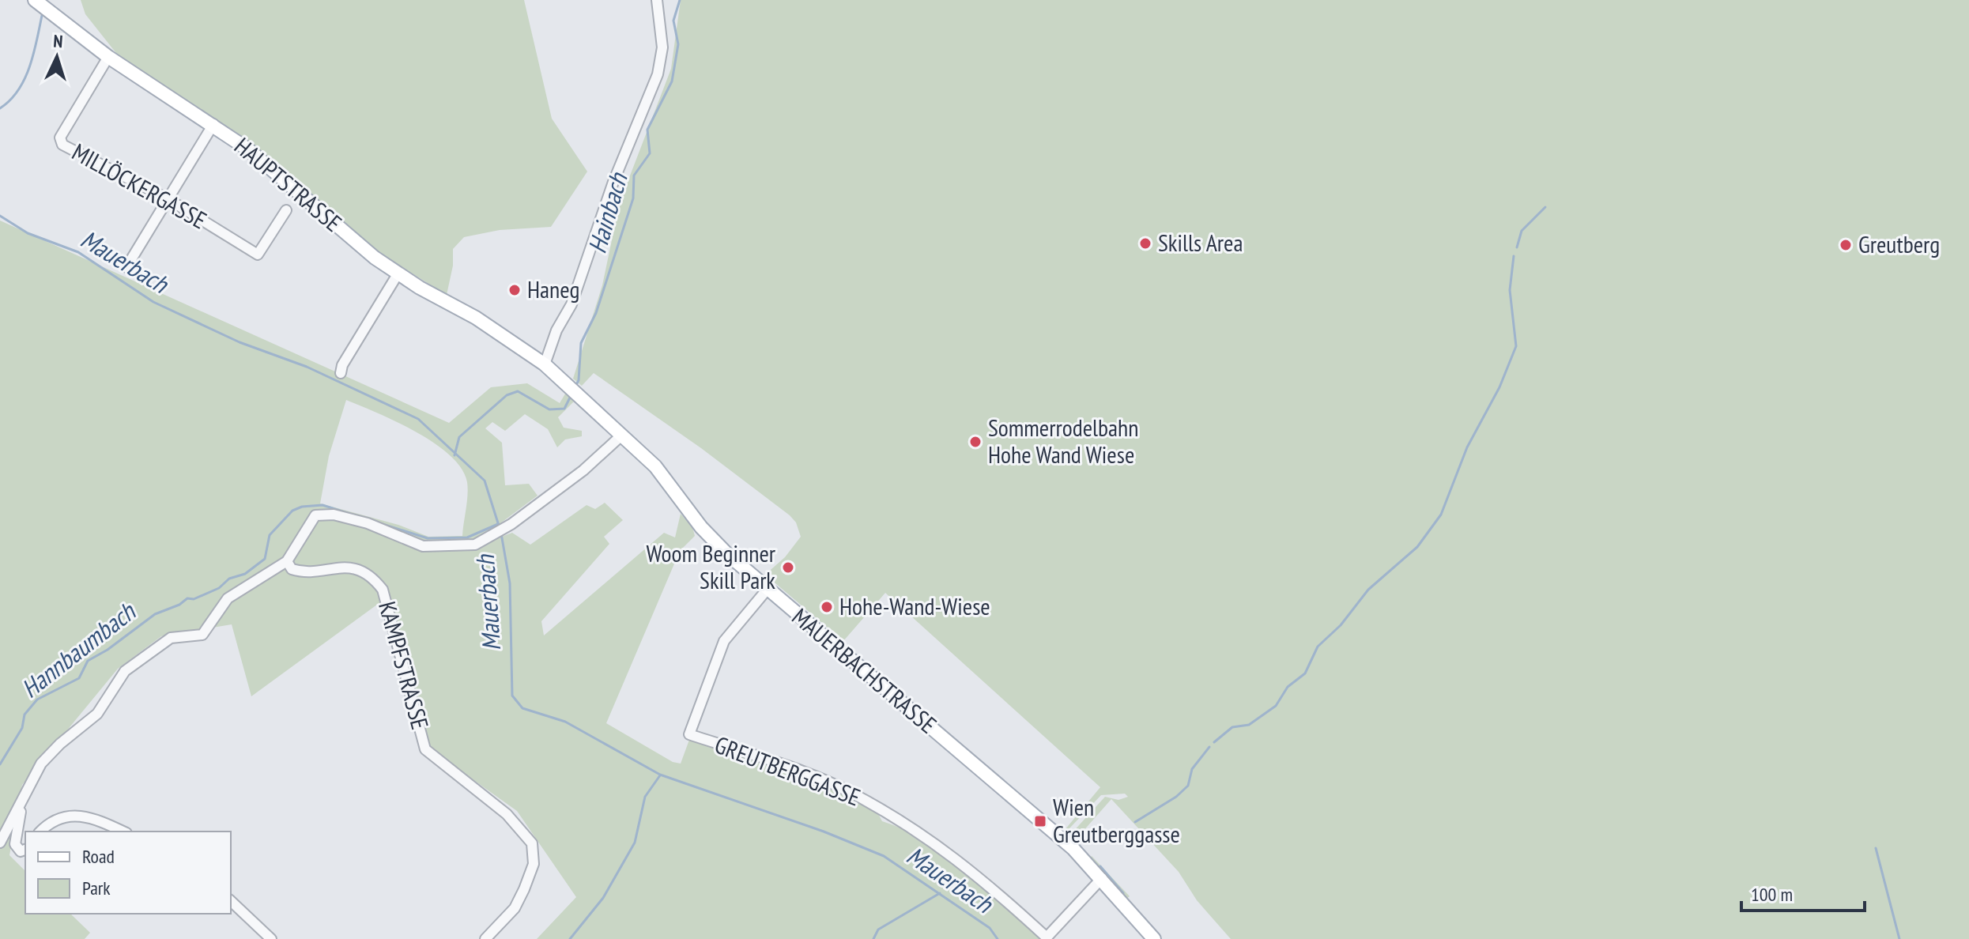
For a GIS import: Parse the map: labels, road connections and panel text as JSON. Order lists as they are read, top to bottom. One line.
{"streets":{"main road":["HAUPTSTRASSE","MAUERBACHSTRASSE"],"street":["MILLÖCKERGASSE","KAMPFSTRASSE","GREUTBERGGASSE"]},"crossings":[["HAUPTSTRASSE","MILLÖCKERGASSE"],["HAUPTSTRASSE","MAUERBACHSTRASSE"],["MAUERBACHSTRASSE","GREUTBERGGASSE"]],"water":["Hainbach","Mauerbach","Hannbaumbach"],"places":{"other":["Skills Area","Greutberg","Haneg","Sommerrodelbahn Hohe Wand Wiese","Woom Beginner Skill Park","Hohe-Wand-Wiese"],"transit":["Wien Greutberggasse"]},"legend":["Road","Park"],"scale_bar":"100 m","north":"top"}
